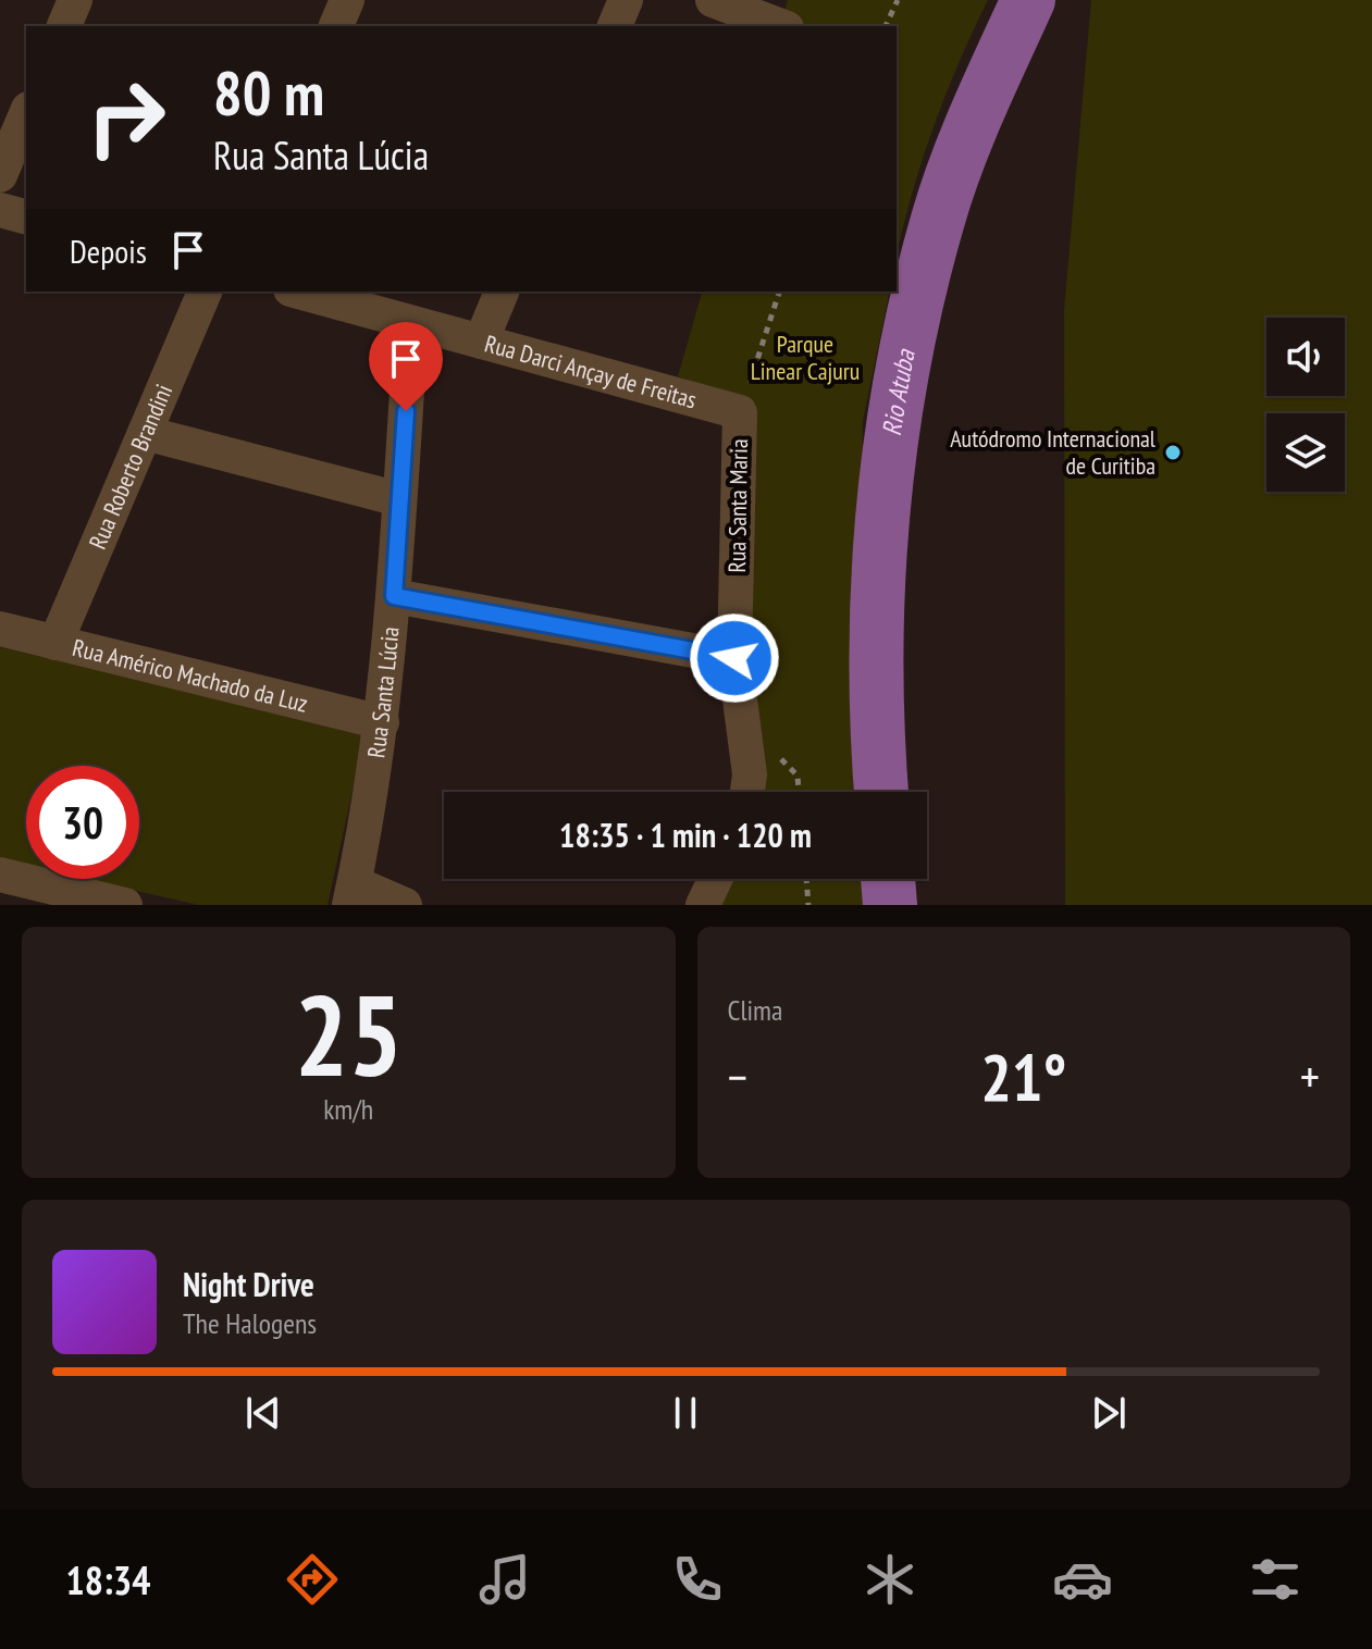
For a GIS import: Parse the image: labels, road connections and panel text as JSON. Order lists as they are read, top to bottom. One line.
{"streets":{"street":["Rua Darci Ançay de Freitas","Rua Roberto Brandini","Rua Santa Maria","Rua Américo Machado da Luz","Rua Santa Lúcia"]},"crossings":[["Rua Darci Ançay de Freitas","Rua Santa Maria"],["Rua Darci Ançay de Freitas","Rua Santa Lúcia"],["Rua Roberto Brandini","Rua Américo Machado da Luz"],["Rua Américo Machado da Luz","Rua Santa Lúcia"]],"water":["Rio Atuba"],"parks":["Parque Linear Cajuru"],"places":["Autódromo Internacional de Curitiba"],"page":{"turn":["80 m","Rua Santa Lúcia"],"then":"Depois","limit":"30","trip":"18:35 · 1 min · 120 m","tile":[["25","km/h"],"Clima"],"heat":["−","21°","+"],"song":["Night Drive","The Halogens"],"tabs":"18:34"}}
